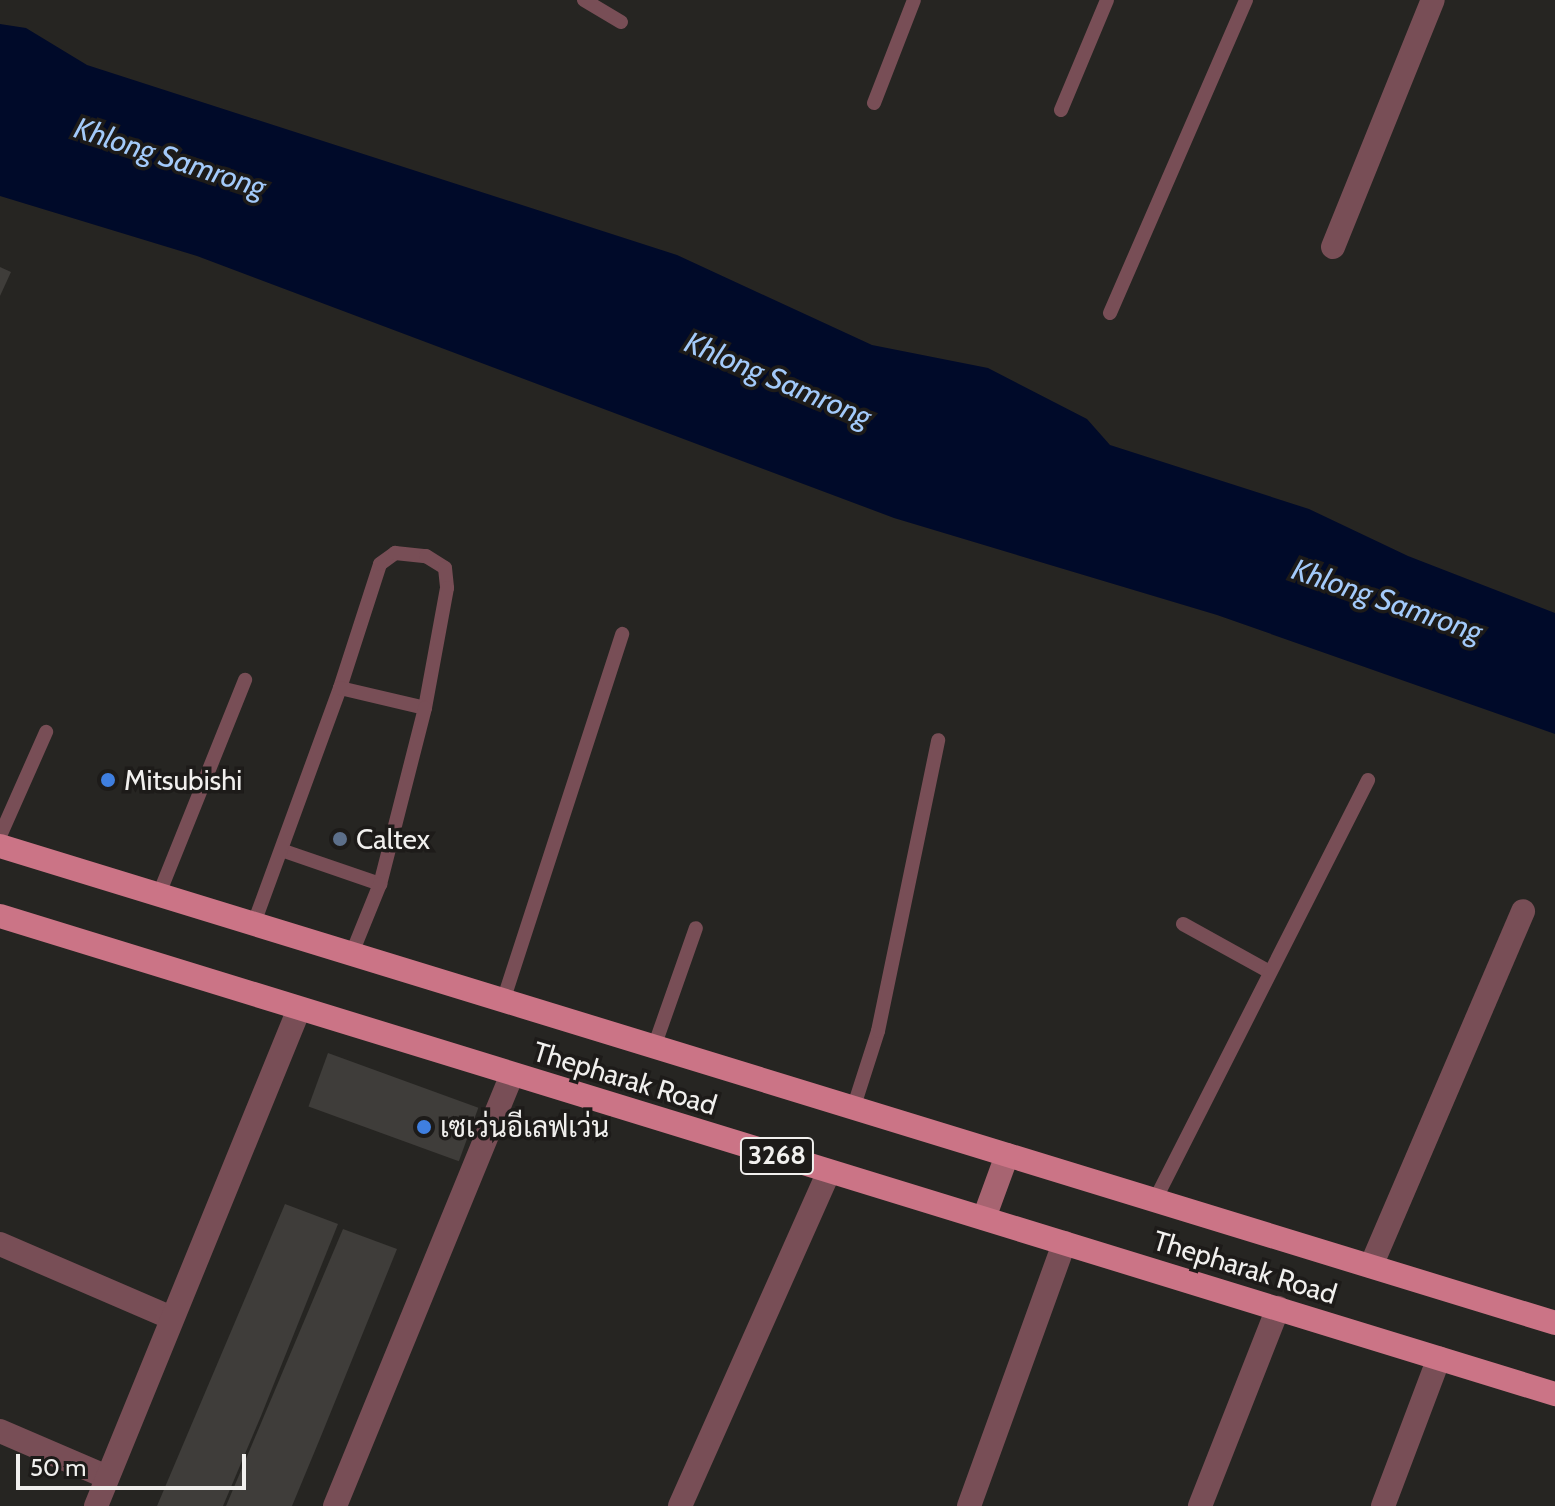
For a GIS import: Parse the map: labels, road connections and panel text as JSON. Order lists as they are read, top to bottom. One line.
{"streets":{"main road":["Thepharak Road","3268"]},"water":["Khlong Samrong"],"places":["Mitsubishi","Caltex","เซเว่นอีเลฟเว่น"],"scale_bar":"50 m"}
